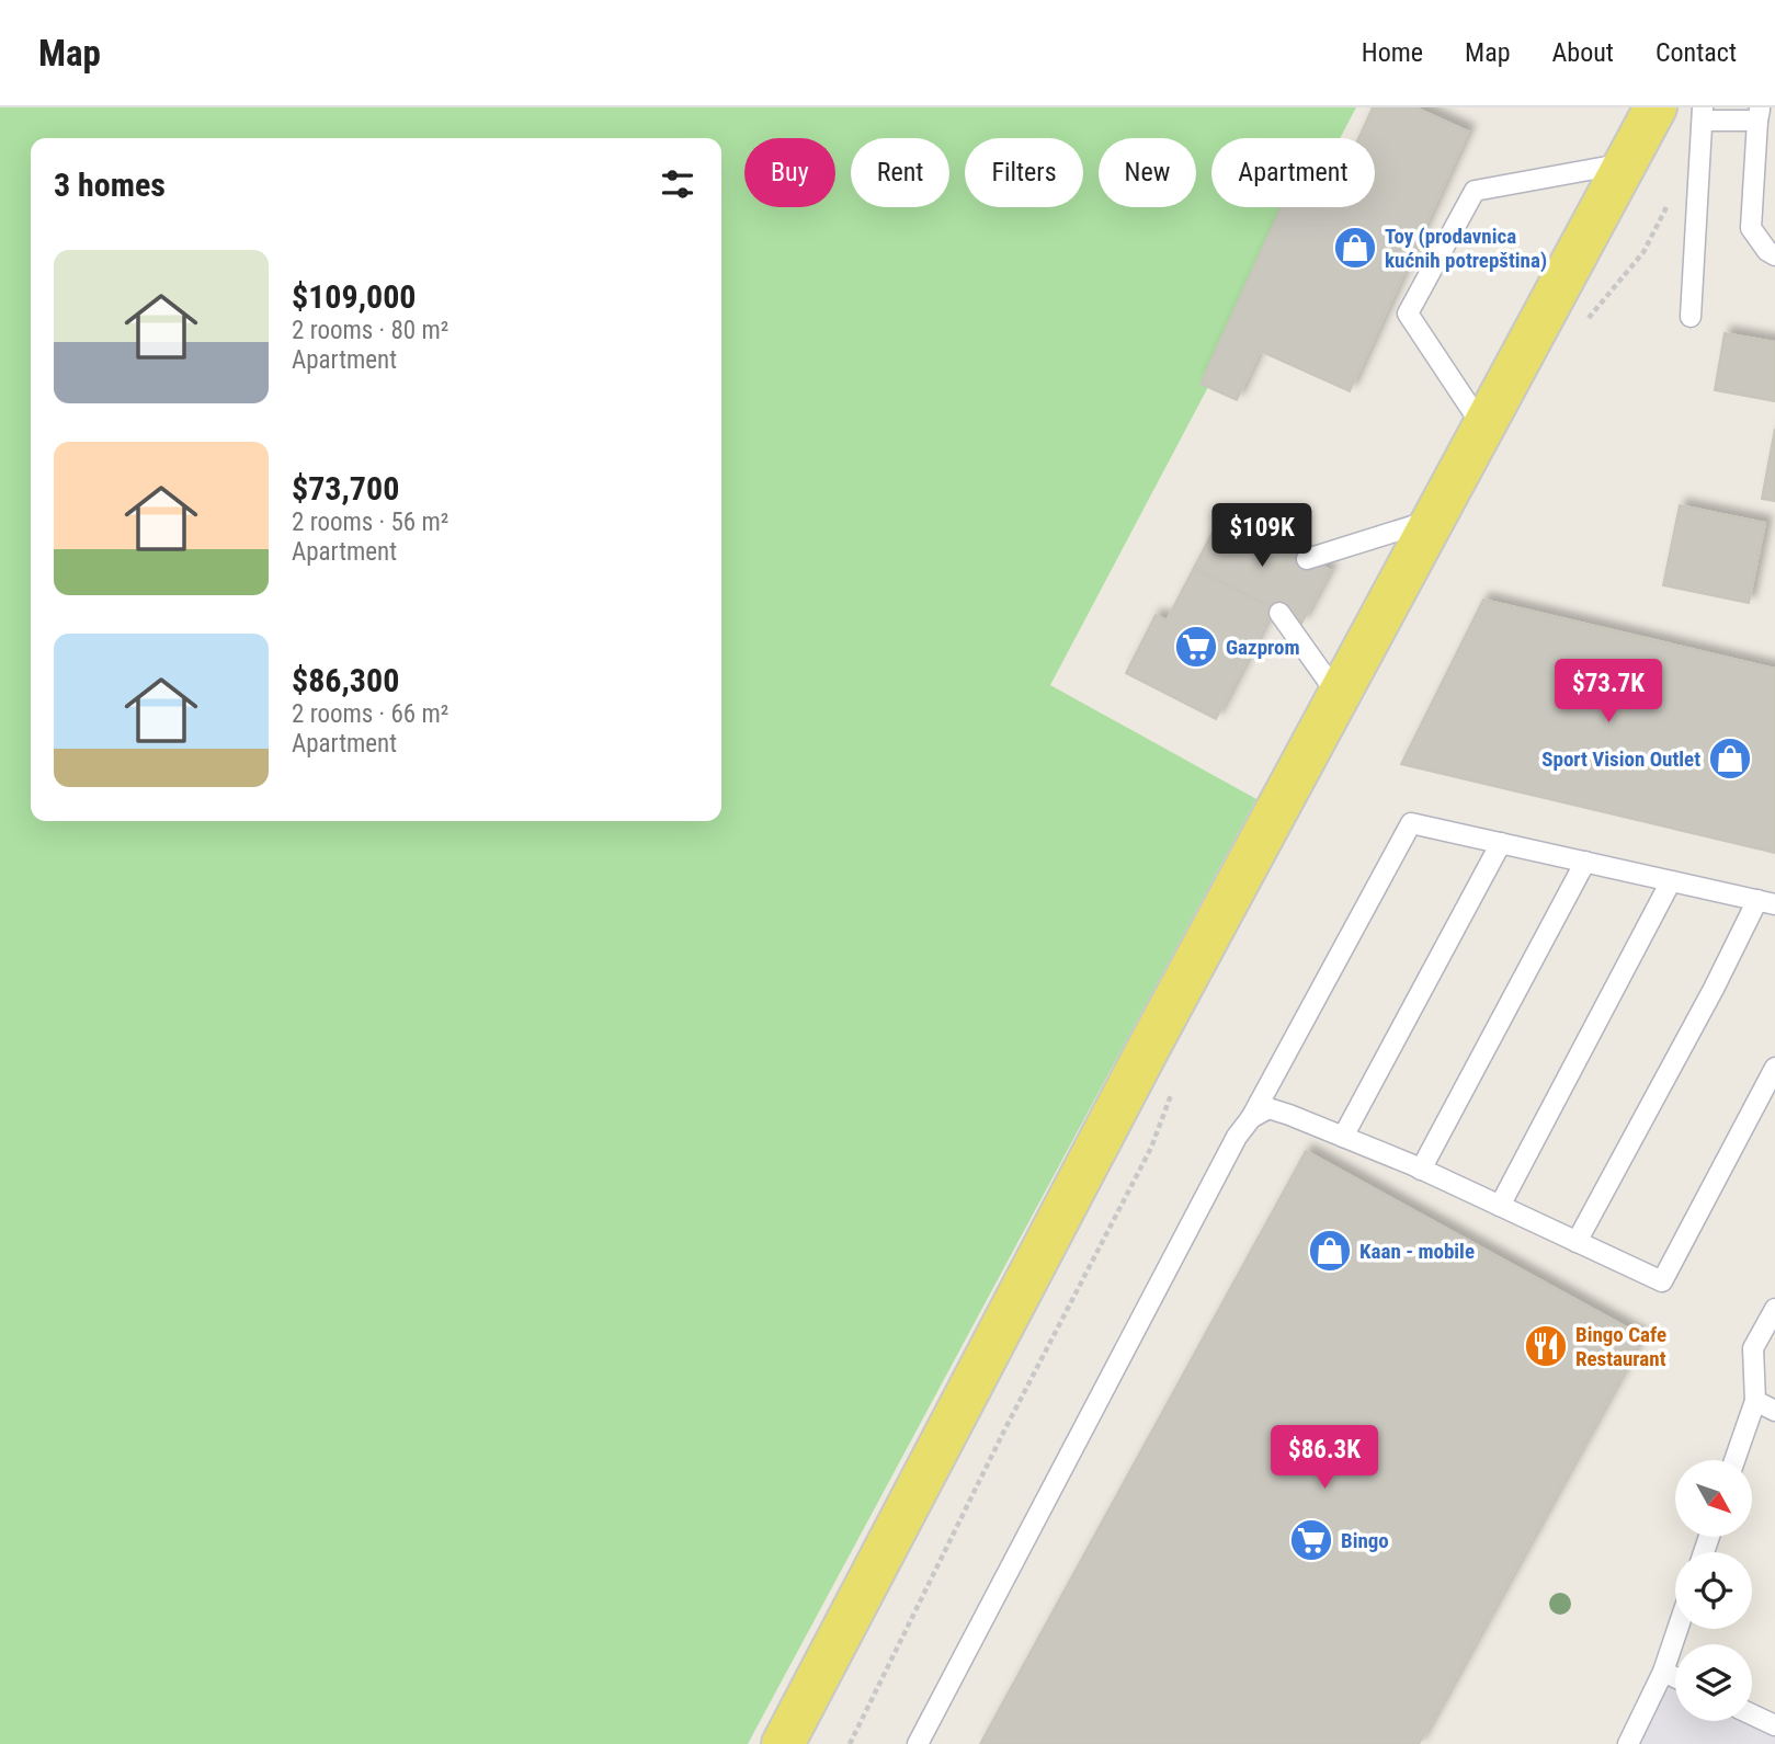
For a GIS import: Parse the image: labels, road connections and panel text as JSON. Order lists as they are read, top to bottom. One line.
{"places":{"shop":["Toy (prodavnica kućnih potrepština)","Sport Vision Outlet","Kaan - mobile"],"supermarket":["Gazprom","Bingo"],"restaurant":["Bingo Cafe Restaurant"]},"north":"bottom right","page":{"header":"Map","nav":["Home","Map","About","Contact"],"chip":["Buy","Rent","Filters","New","Apartment"],"heading":"3 homes","list":[{"name":"$109,000","note":"2 rooms · 80 m² · Apartment"},{"name":"$73,700","note":"2 rooms · 56 m² · Apartment"},{"name":"$86,300","note":"2 rooms · 66 m² · Apartment"}],"price":["$109K","$73.7K","$86.3K"]}}
